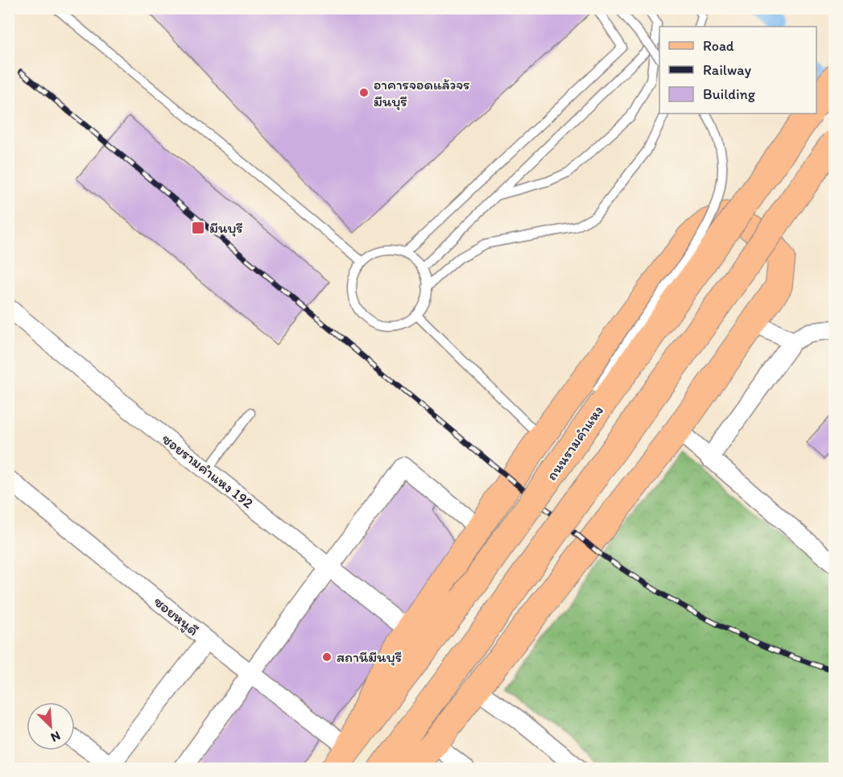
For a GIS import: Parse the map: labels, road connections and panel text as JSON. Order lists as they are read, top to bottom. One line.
{"streets":{"main road":["ถนนรามคำแหง"],"street":["ซอยรามคำแหง 192","ซอยหนูดี"]},"crossings":[["ถนนรามคำแหง","ซอยหนูดี"]],"places":{"other":["อาคารจอดแล้วจร มีนบุรี","สถานีมีนบุรี"],"transit":["มีนบุรี"]},"legend":["Road","Railway","Building"],"north":"bottom right"}
